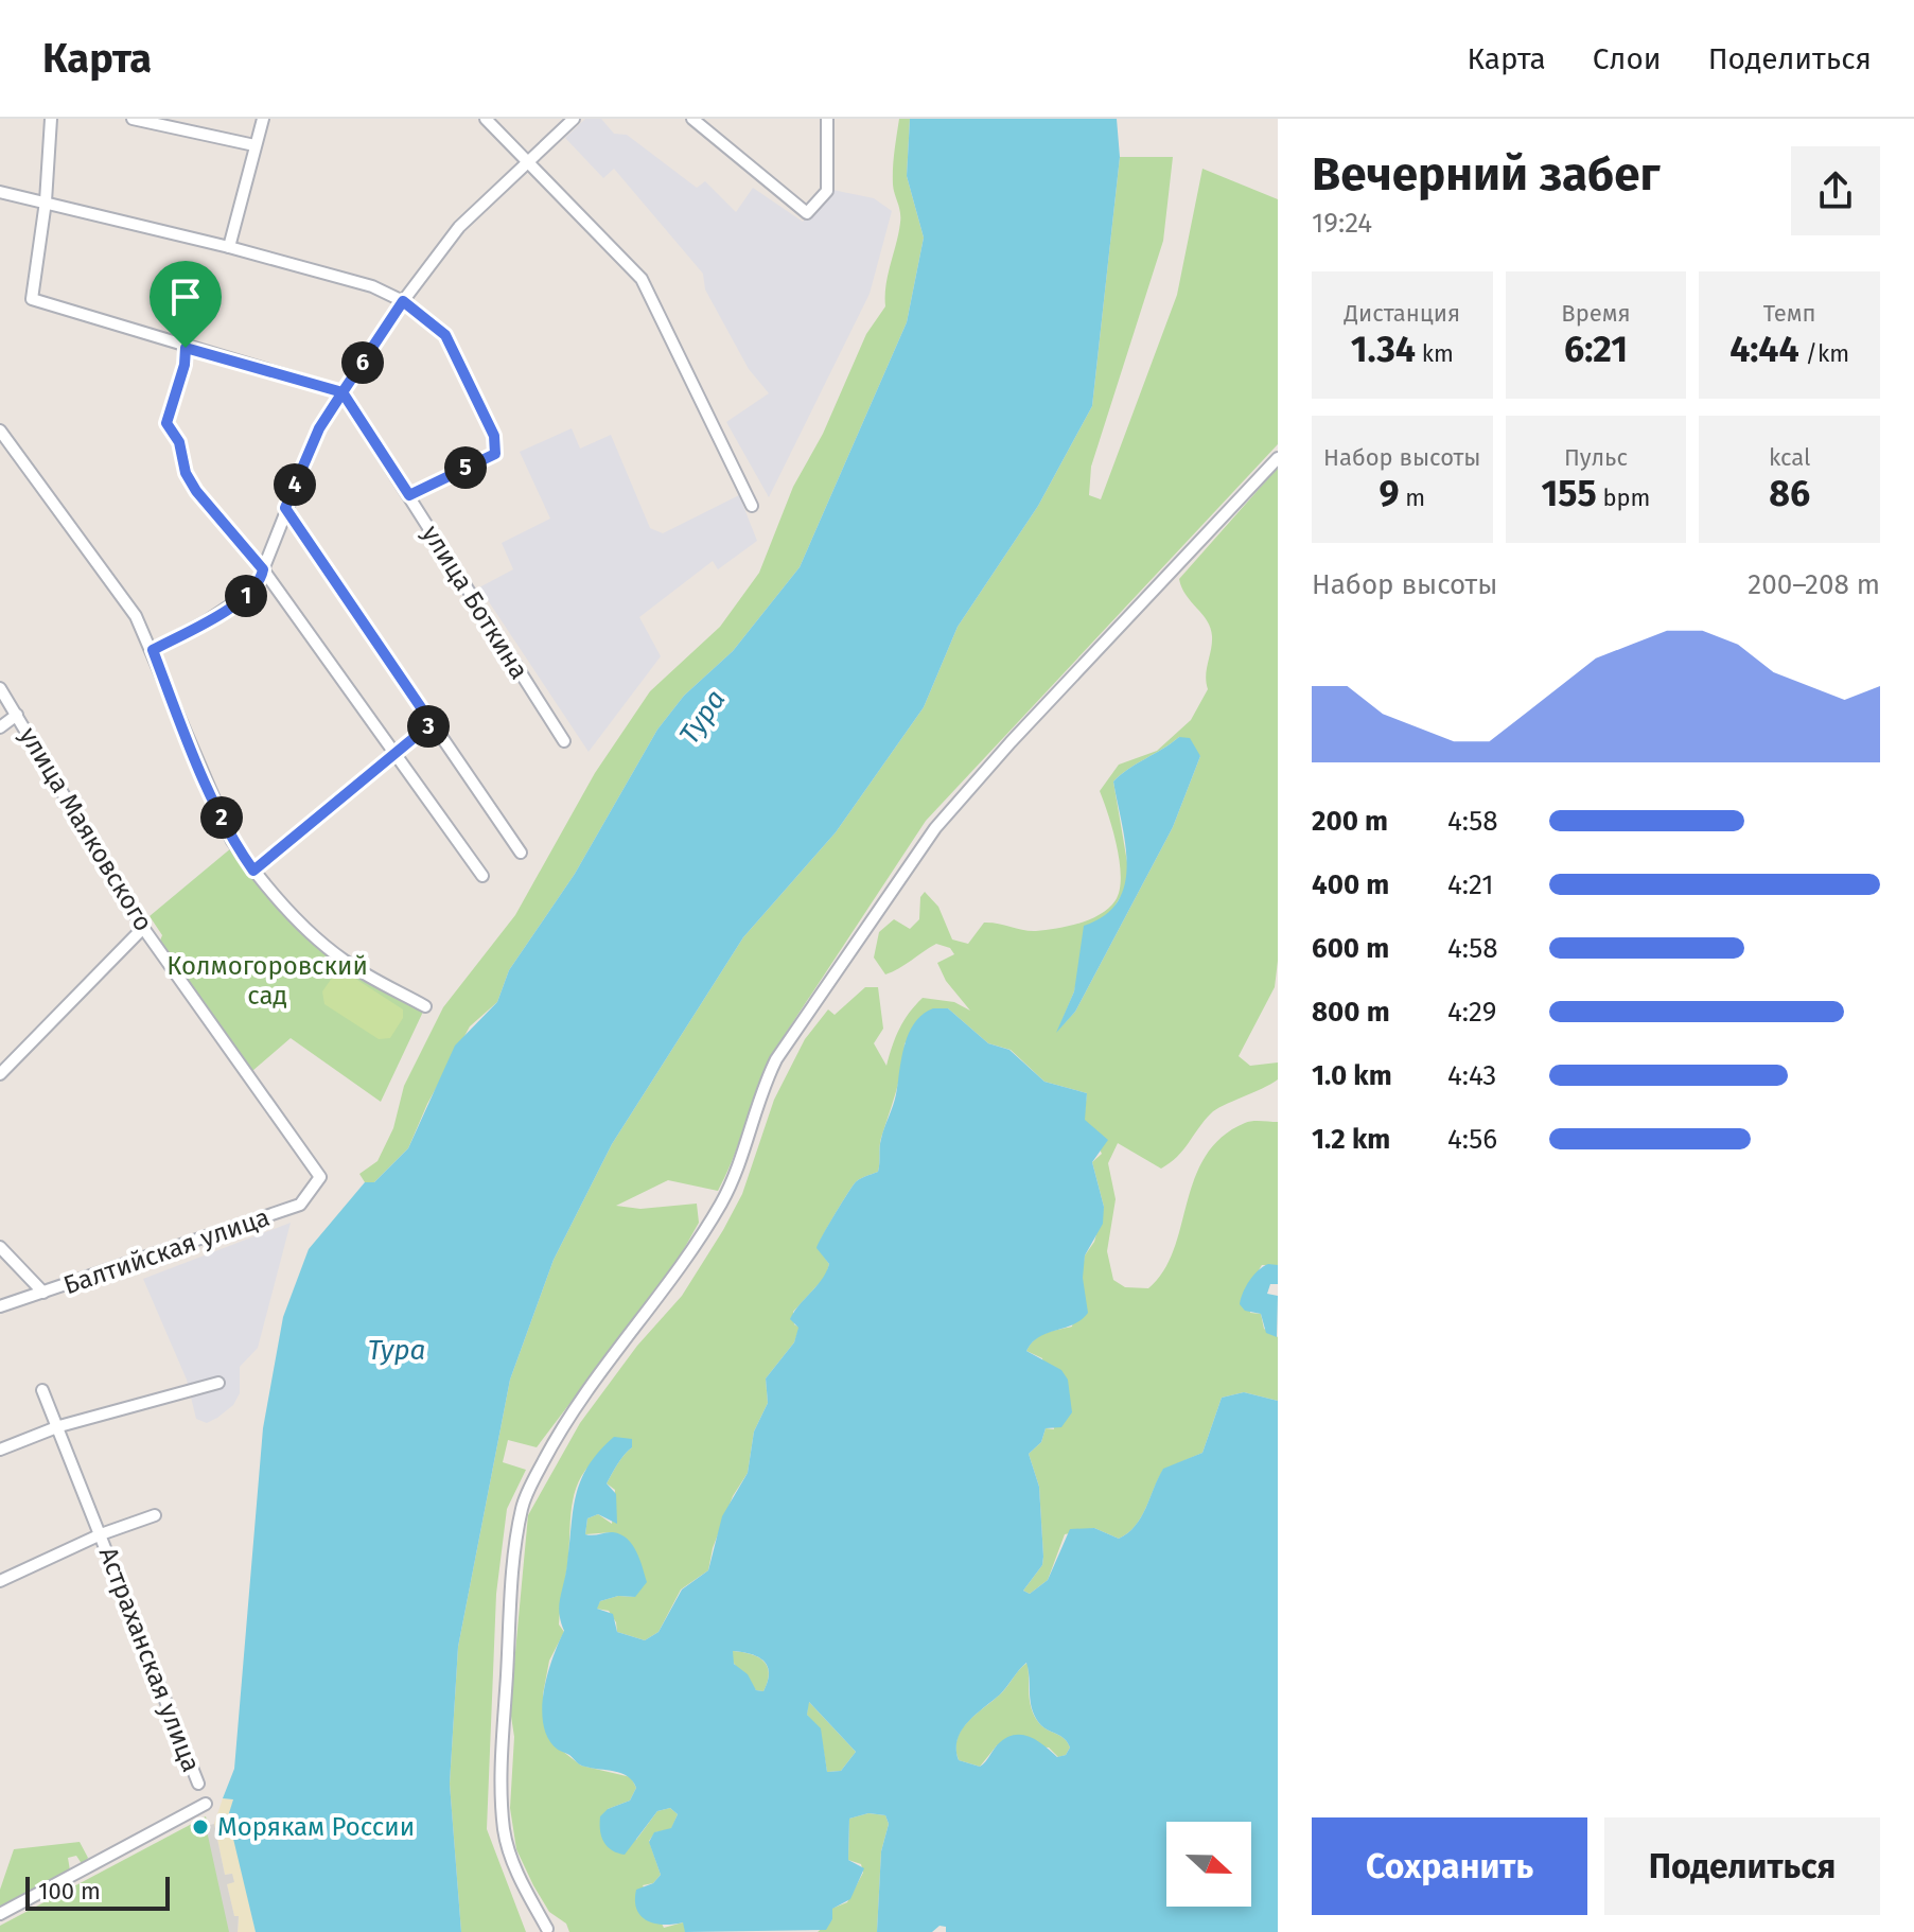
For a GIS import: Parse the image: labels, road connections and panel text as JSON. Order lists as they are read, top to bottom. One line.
{"streets":{"street":["улица Боткина","улица Маяковского","Балтийская улица","Астраханская улица"]},"crossings":[["улица Маяковского","Балтийская улица"]],"water":["Тура"],"parks":["Колмогоровский сад"],"places":["Морякам России"],"scale_bar":"100 m","north":"right","page":{"header":"Карта","nav":["Карта","Слои","Поделиться"],"heading":["Вечерний забег","19:24"],"stats":[["Дистанция","1.34 km"],["Время","6:21"],["Темп","4:44 /km"],["Набор высоты","9 m"],["Пульс","155 bpm"],["kcal","86"]],"pins":["6","5","4","1","3","2"],"chart":["Набор высоты","200–208 m"],"list":[{"name":"200 m","note":"4:58"},{"name":"400 m","note":"4:21"},{"name":"600 m","note":"4:58"},{"name":"800 m","note":"4:29"},{"name":"1.0 km","note":"4:43"},{"name":"1.2 km","note":"4:56"}],"buttons":["Сохранить","Поделиться"],"scale":"100 m"}}
